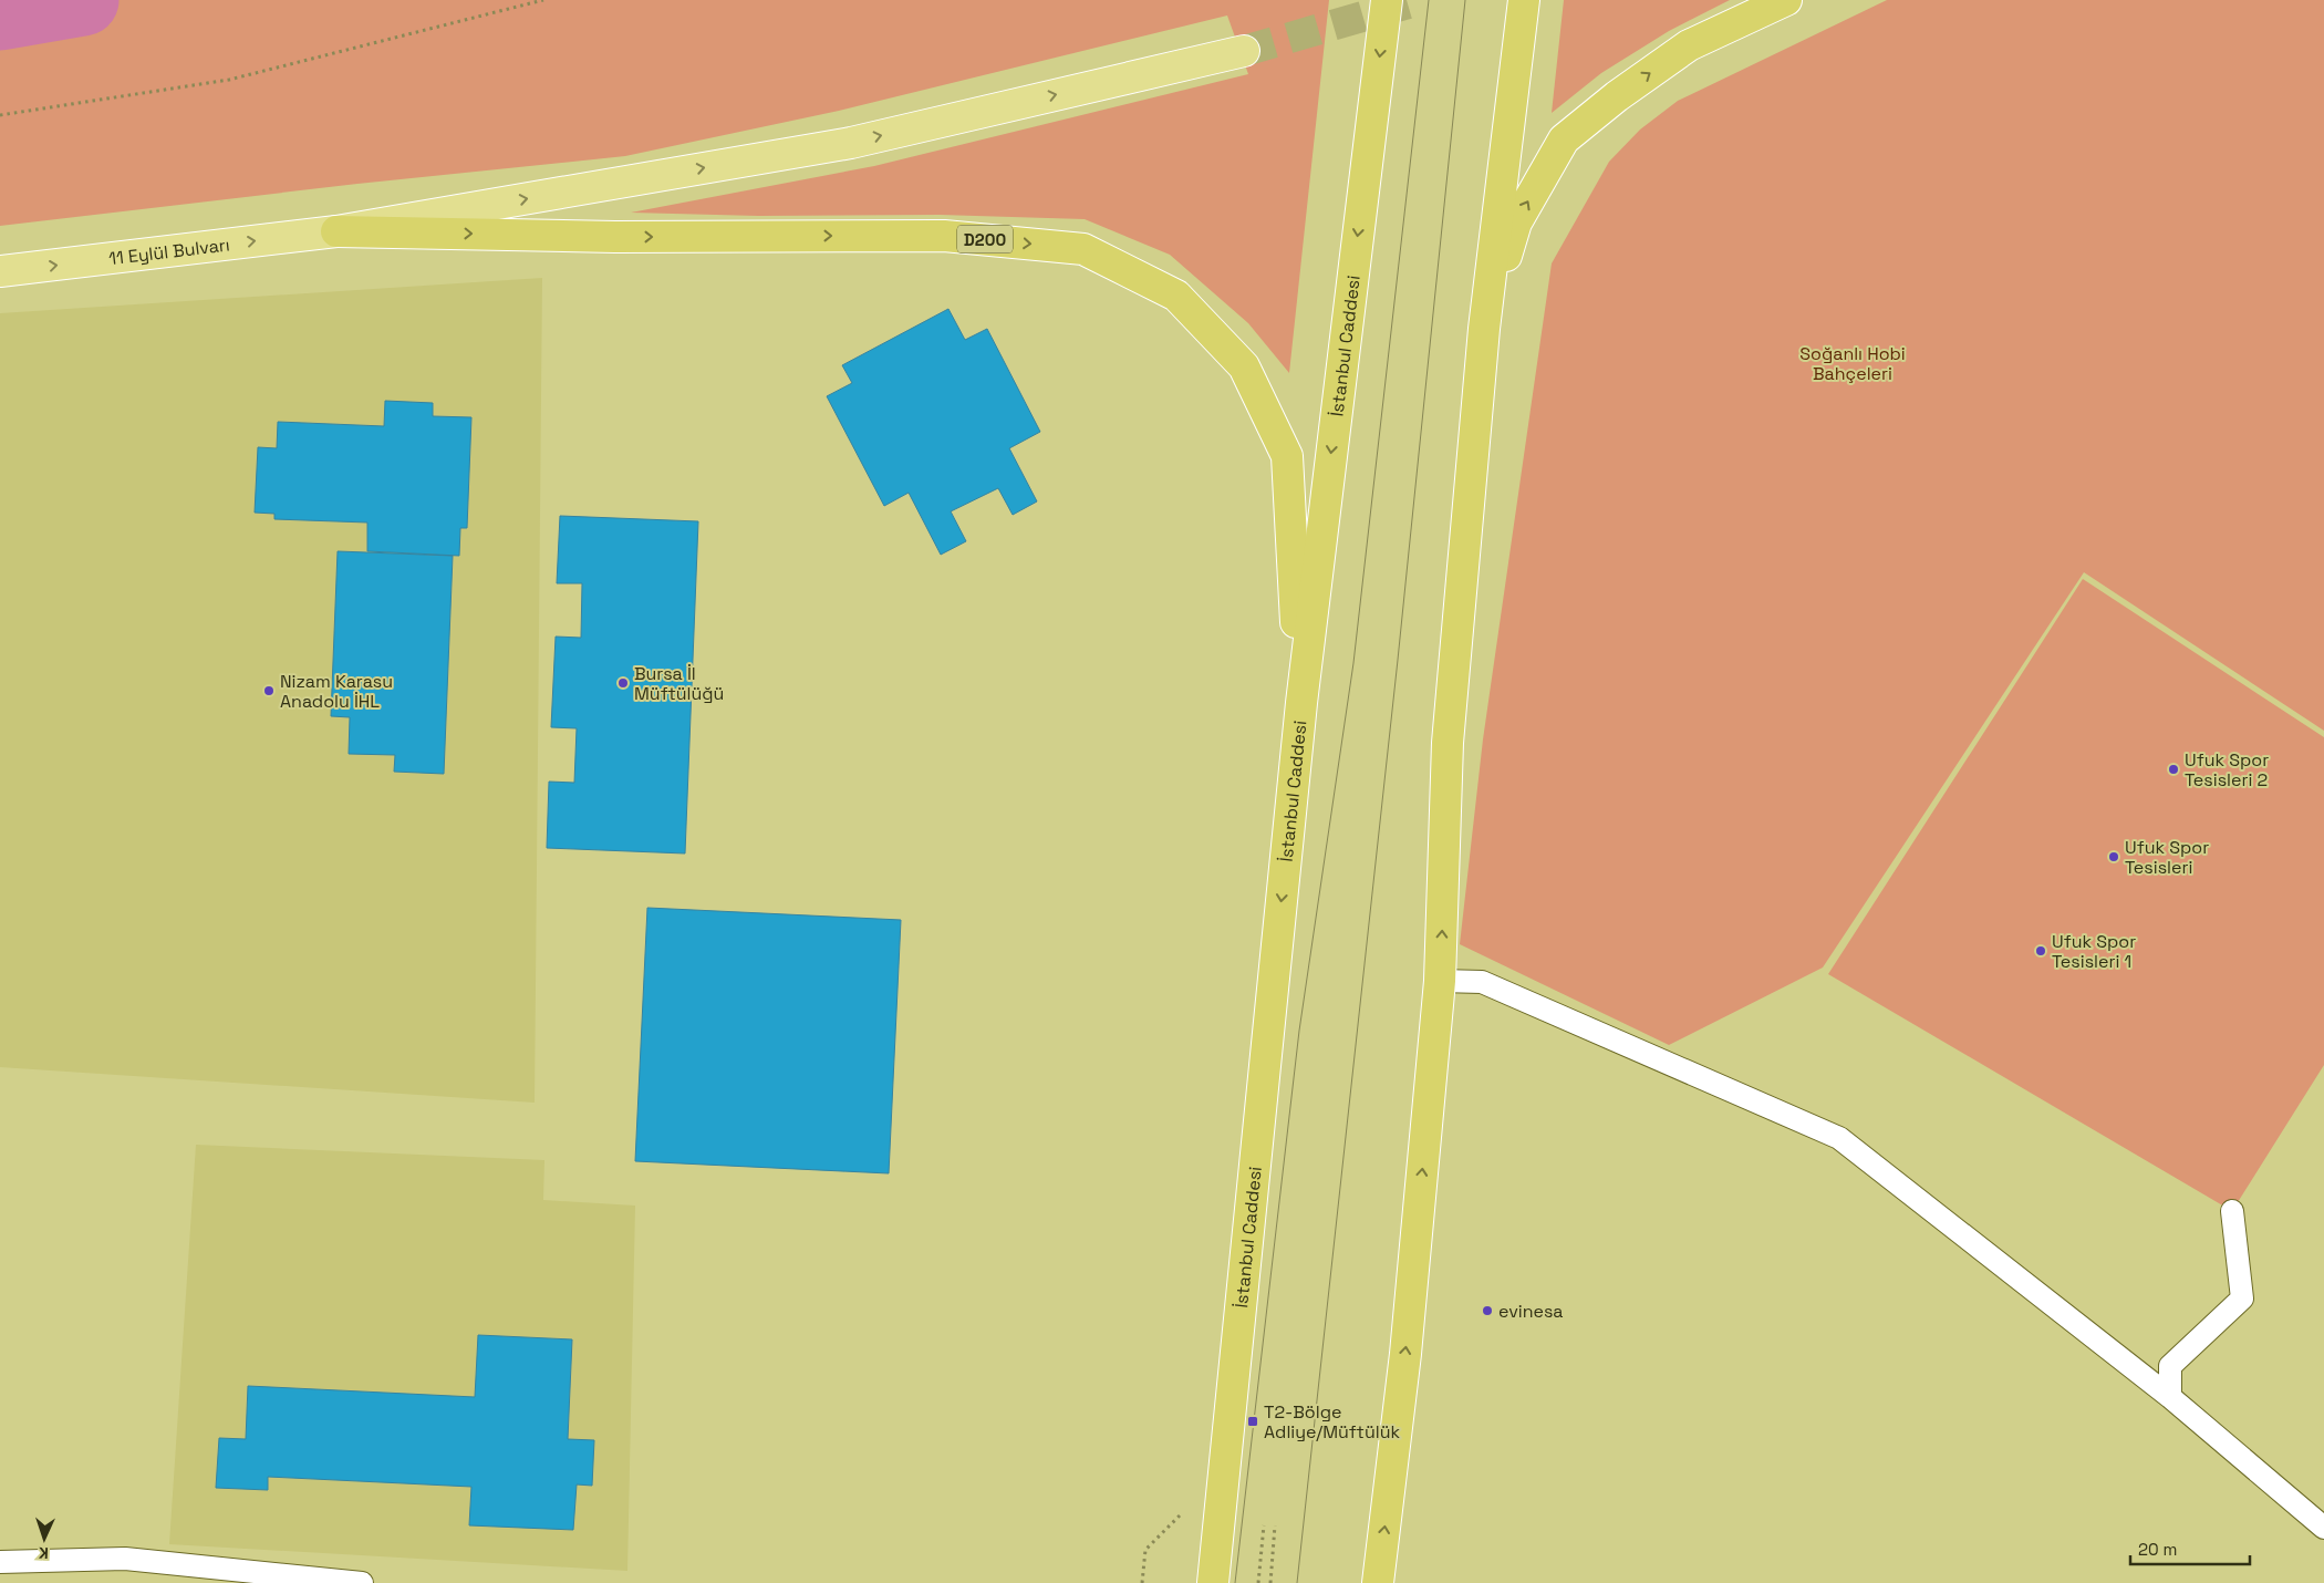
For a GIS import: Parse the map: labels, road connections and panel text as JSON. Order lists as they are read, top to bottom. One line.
{"streets":{"highway":["D200","İstanbul Caddesi"],"main road":["11 Eylül Bulvarı"]},"crossings":[["D200","11 Eylül Bulvarı"],["D200","İstanbul Caddesi"]],"one_way":["11 Eylül Bulvarı"],"parks":["Soğanlı Hobi Bahçeleri"],"places":{"other":["Bursa İl Müftülüğü","Nizam Karasu Anadolu İHL","Ufuk Spor Tesisleri 2","Ufuk Spor Tesisleri","Ufuk Spor Tesisleri 1","evinesa"],"transit":["T2-Bölge Adliye/Müftülük"]},"scale_bar":"20 m","north":"bottom"}
